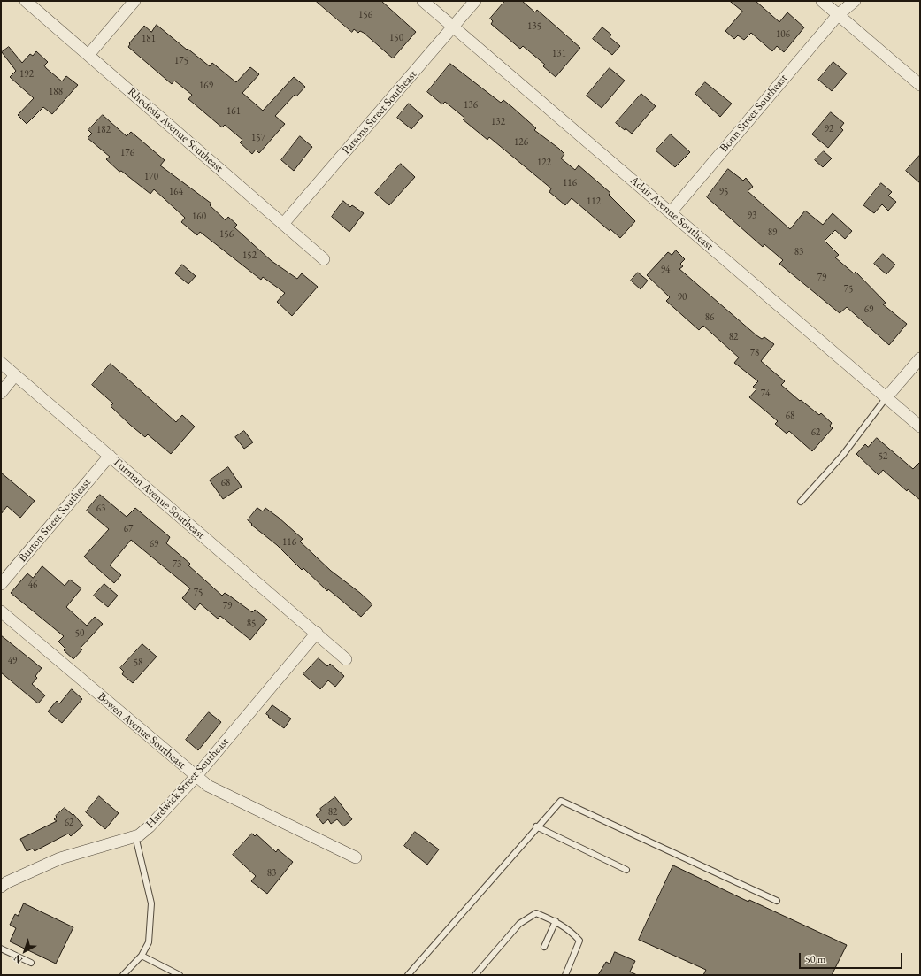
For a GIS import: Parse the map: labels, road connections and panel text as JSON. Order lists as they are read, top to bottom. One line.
{"streets":{"street":["Parsons Street Southeast","Bonn Street Southeast","Rhodesia Avenue Southeast","Adair Avenue Southeast","Turman Avenue Southeast","Burton Street Southeast","Bowen Avenue Southeast","Hardwick Street Southeast"]},"crossings":[["Parsons Street Southeast","Rhodesia Avenue Southeast"],["Parsons Street Southeast","Adair Avenue Southeast"],["Bonn Street Southeast","Adair Avenue Southeast"],["Turman Avenue Southeast","Burton Street Southeast"],["Turman Avenue Southeast","Hardwick Street Southeast"],["Bowen Avenue Southeast","Hardwick Street Southeast"]],"house_numbers":["156","135","106","150","181","131","175","192","169","188","136","161","132","92","182","157","126","176","122","170","116","164","95","112","93","160","89","156","83","152","94","79","75","90","69","86","82","78","74","68","62","52","68","63","67","116","69","73","46","75","79","85","50","49","58","82","62","83"],"scale_bar":"50 m","north":"bottom left"}
